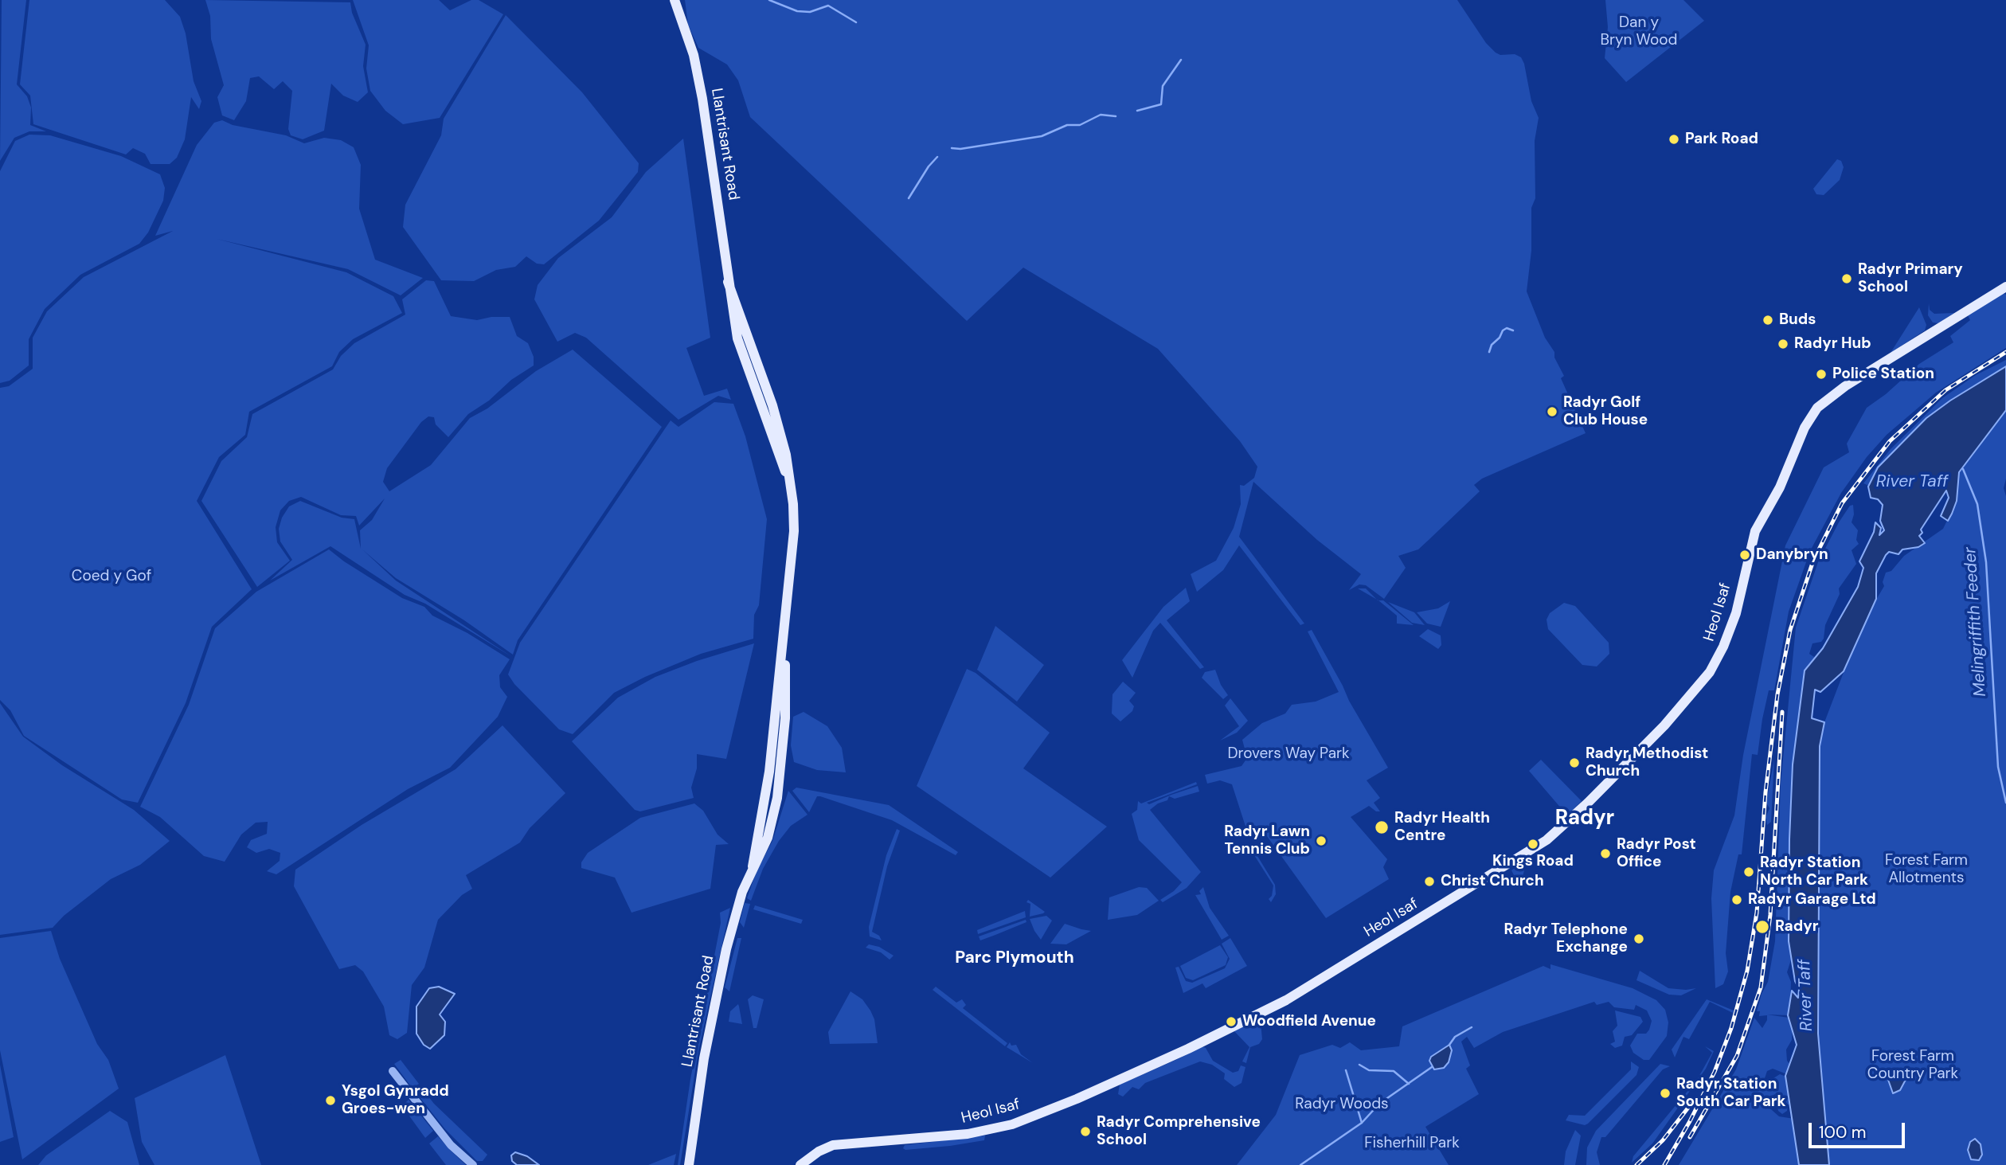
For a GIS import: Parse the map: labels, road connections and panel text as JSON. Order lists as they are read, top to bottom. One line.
{"streets":{"main road":["Llantrisant Road","Heol Isaf"]},"districts":["Radyr","Parc Plymouth"],"water":["River Taff","Melingriffith Feeder"],"parks":["Dan y Bryn Wood","Coed y Gof","Drovers Way Park","Forest Farm Allotments","Forest Farm Country Park","Radyr Woods","Fisherhill Park"],"places":["Park Road","Radyr Primary School","Buds","Radyr Hub","Police Station","Radyr Golf Club House","Danybryn","Radyr Methodist Church","Radyr Health Centre","Radyr Lawn Tennis Club","Kings Road","Radyr Post Office","Radyr Station North Car Park","Christ Church","Radyr Garage Ltd","Radyr","Radyr Telephone Exchange","Woodfield Avenue","Radyr Station South Car Park","Ysgol Gynradd Groes-wen","Radyr Comprehensive School"],"scale_bar":"100 m"}
